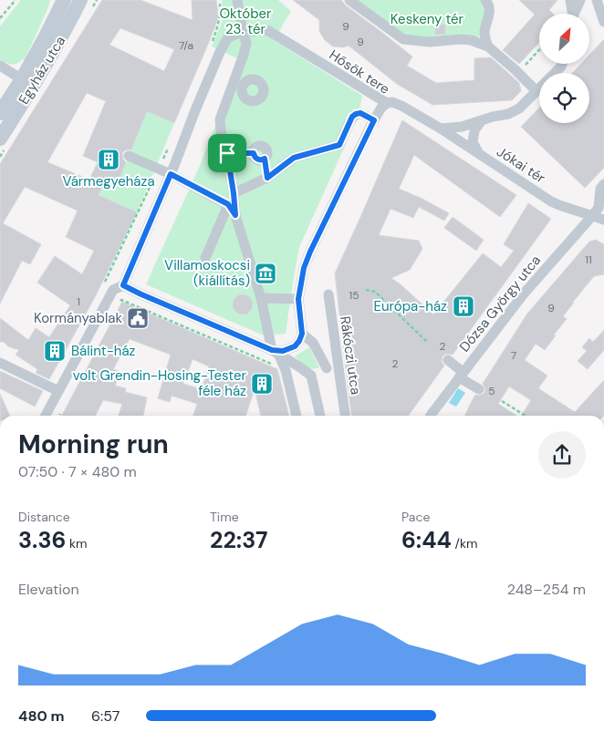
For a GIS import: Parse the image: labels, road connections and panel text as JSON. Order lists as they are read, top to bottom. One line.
{"streets":{"street":["Egyház utca","Hősök tere","Jókai tér","Dózsa György utca","Rákóczi utca"]},"crossings":[["Hősök tere","Jókai tér"],["Jókai tér","Dózsa György utca"]],"parks":["Október 23. tér","Keskeny tér"],"places":{"building":["Vármegyeháza","Európa-ház","Bálint-ház","volt Grendin-Hosing-Tester féle ház"],"museum":["Villamoskocsi (kiállítás)"],"public building":["Kormányablak"]},"house_numbers":["9","9","7/a","11","15","1","9","2","7","2","5"],"north":"top right","page":{"heading":["Morning run","07:50 · 7 × 480 m"],"stats":[["Distance","3.36 km"],["Time","22:37"],["Pace","6:44 /km"]],"chart":["Elevation","248–254 m"],"list":[{"name":"480 m","note":"6:57"}]}}
